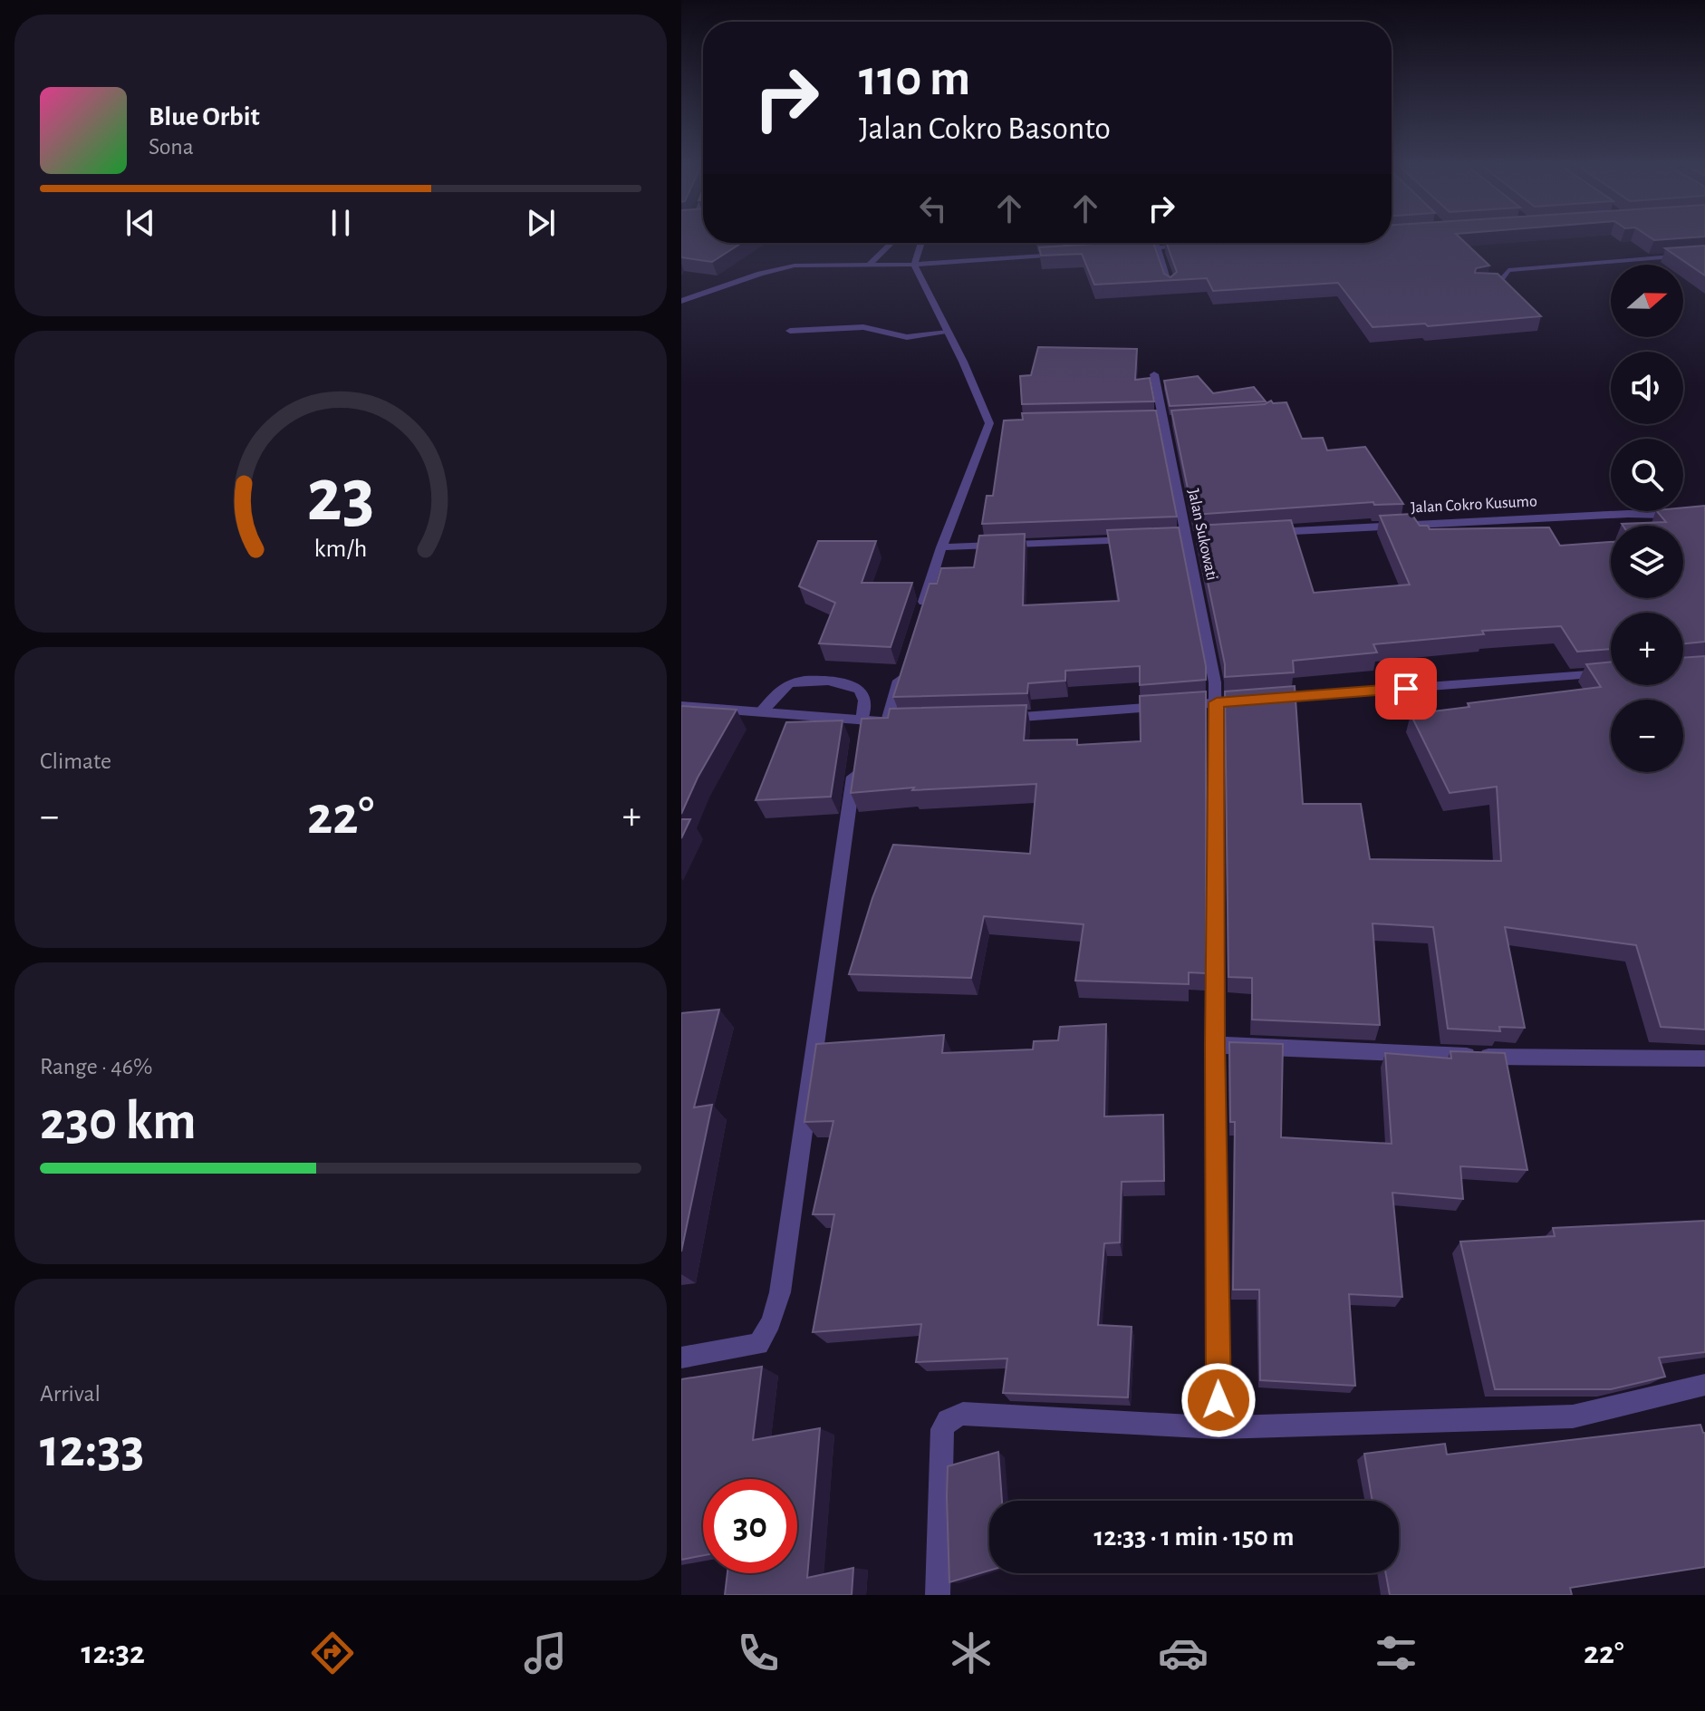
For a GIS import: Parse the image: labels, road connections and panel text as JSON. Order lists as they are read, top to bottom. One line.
{"streets":{"street":["Jalan Cokro Kusumo","Jalan Sukowati"]},"north":"right","page":{"turn":["110 m","Jalan Cokro Basonto"],"song":["Blue Orbit","Sona"],"map_buttons":["+","−"],"tile":["Climate",["Range · 46%","230 km"],["Arrival","12:33"]],"heat":["−","22°","+"],"limit":"30","trip":"12:33 · 1 min · 150 m","tabs":["12:32","22°"],"gauge":["23","km/h"]}}
